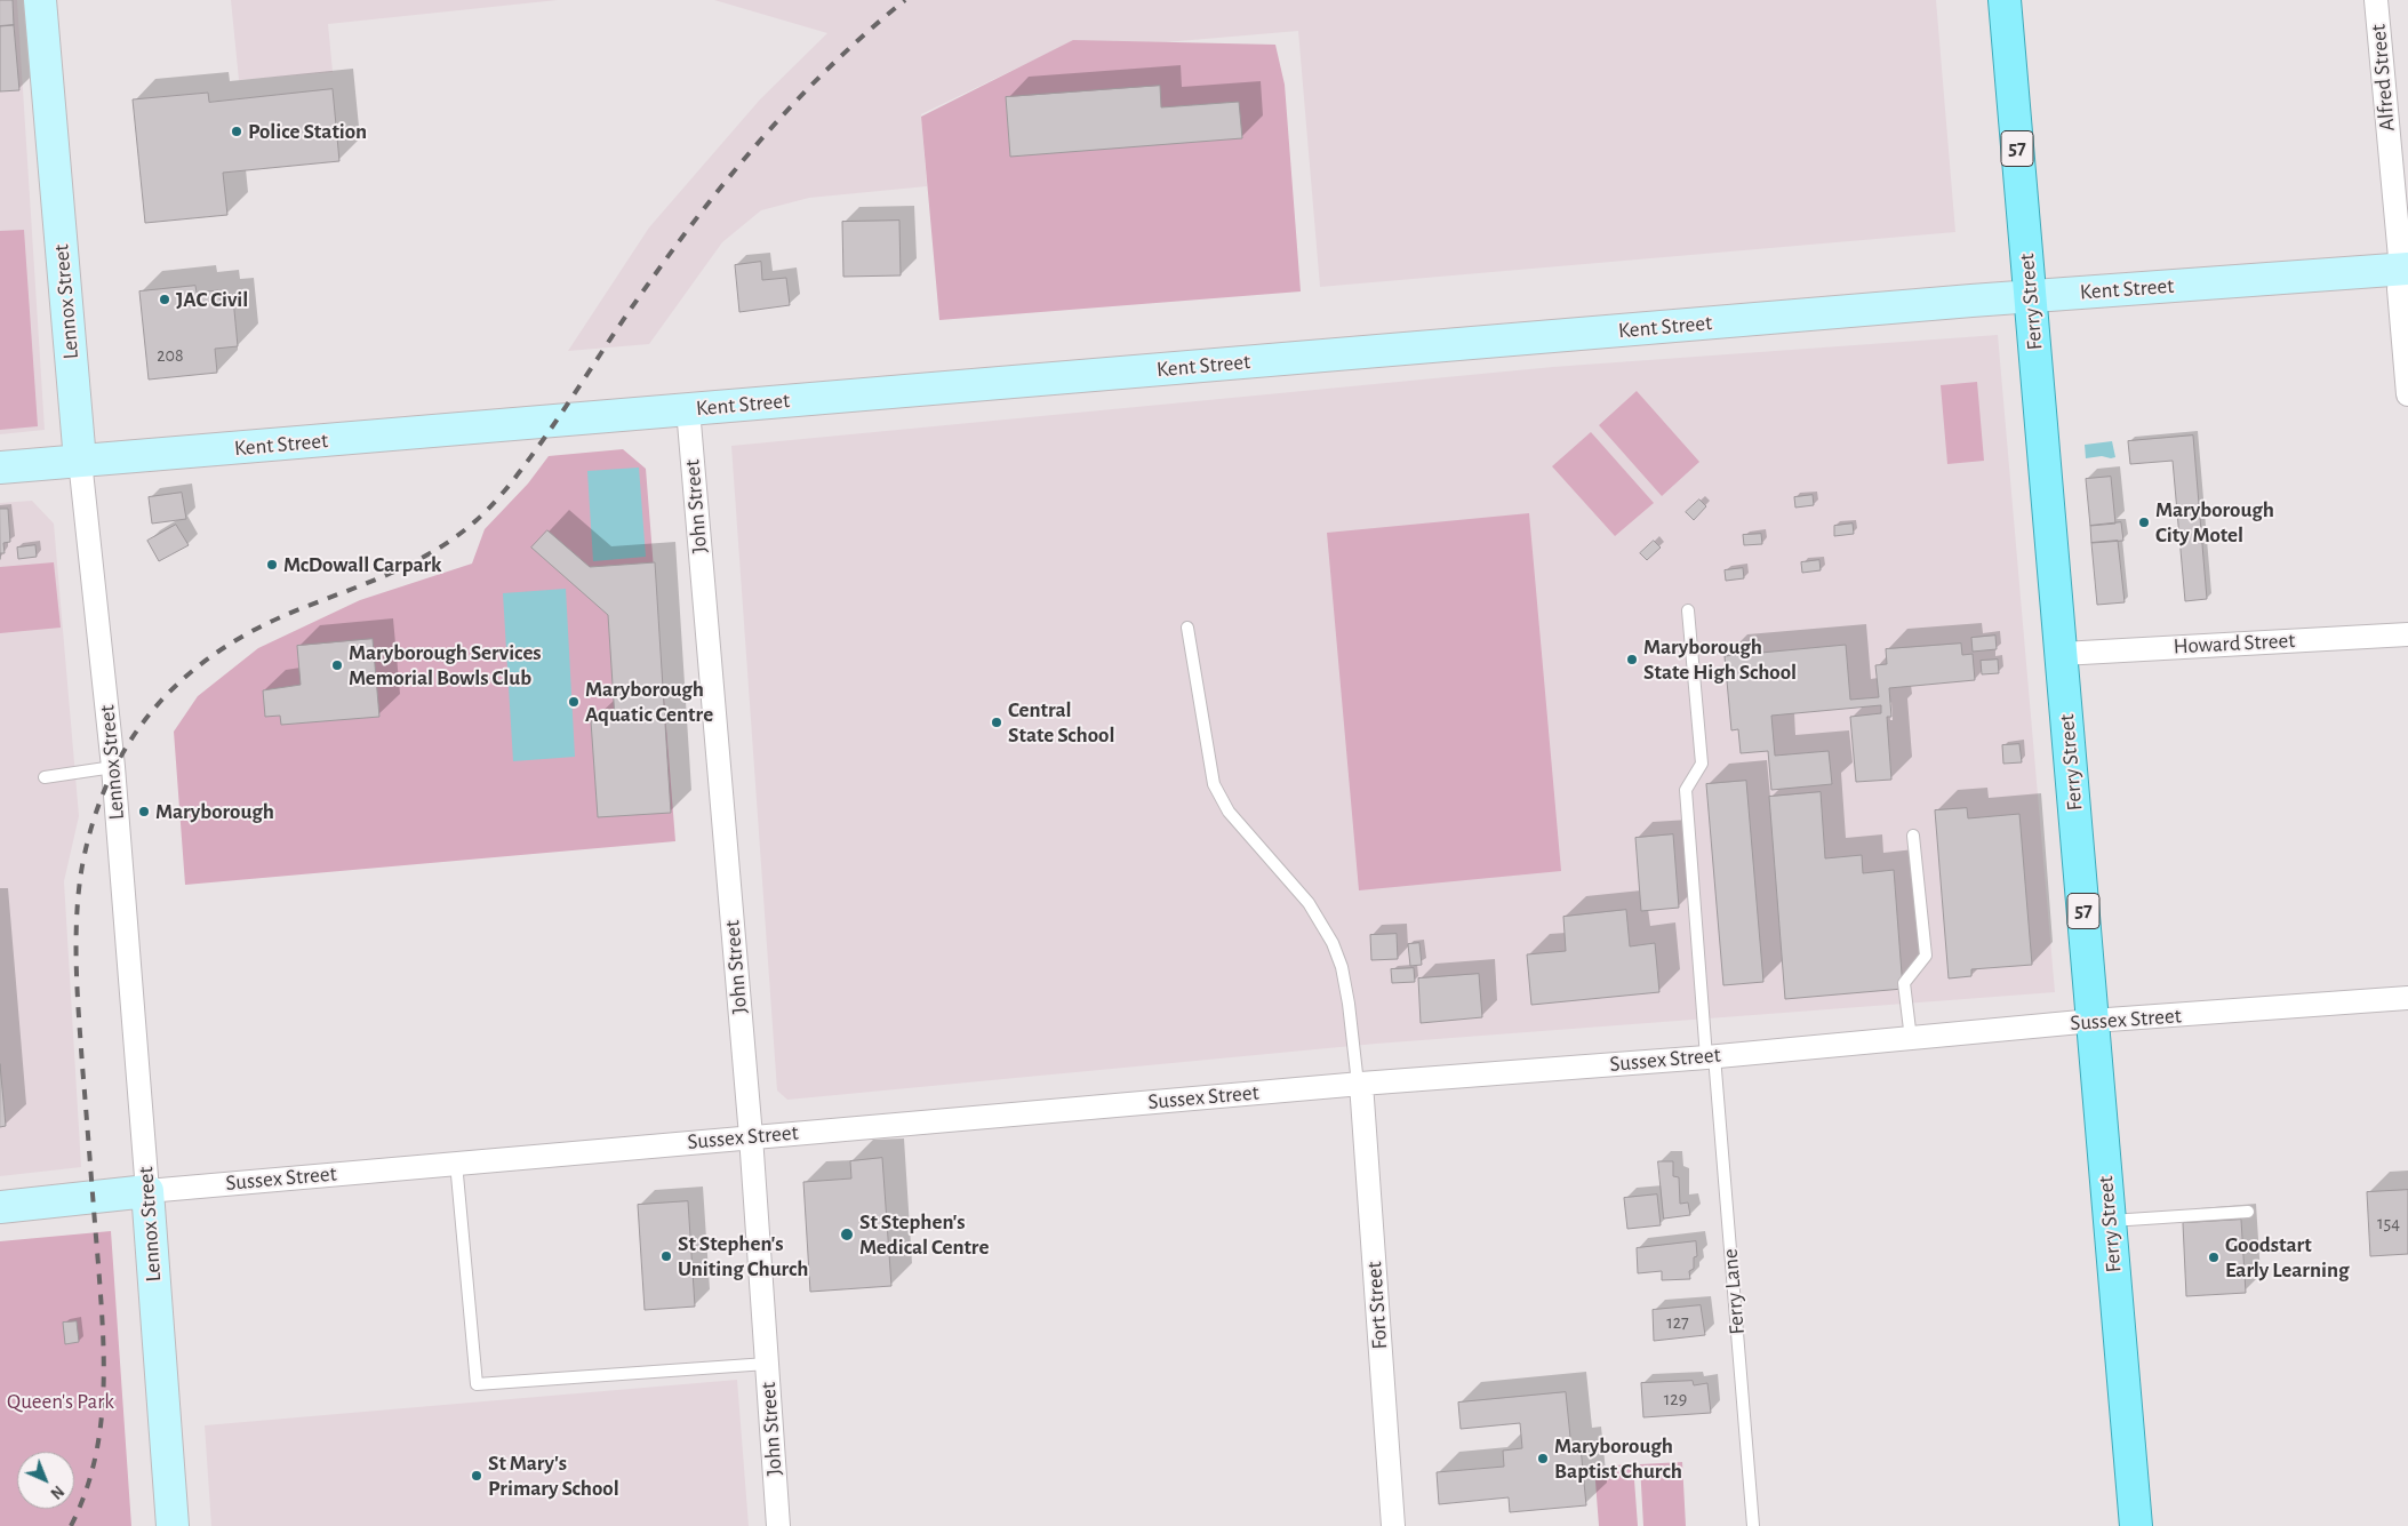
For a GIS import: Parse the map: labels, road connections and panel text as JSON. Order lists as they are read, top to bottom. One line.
{"streets":{"main road":["57","Kent Street","Lennox Street","Ferry Street","Sussex Street"],"street":["Alfred Street","John Street","Howard Street","Fort Street"],"lane":["Ferry Lane"]},"crossings":[["Alfred Street","Kent Street"],["Kent Street","Lennox Street"],["Kent Street","Ferry Street"],["Kent Street","John Street"],["Lennox Street","Sussex Street"],["Ferry Street","Howard Street"],["Ferry Street","Sussex Street"],["John Street","Sussex Street"],["Sussex Street","Ferry Lane"],["Sussex Street","Fort Street"]],"parks":["Queen's Park"],"places":["Police Station","JAC Civil","Maryborough City Motel","McDowall Carpark","Maryborough State High School","Maryborough Services Memorial Bowls Club","Maryborough Aquatic Centre","Central State School","Maryborough","St Stephen's Medical Centre","St Stephen's Uniting Church","Goodstart Early Learning","Maryborough Baptist Church","St Mary's Primary School"],"house_numbers":["208","154","127","129"],"north":"bottom right"}
